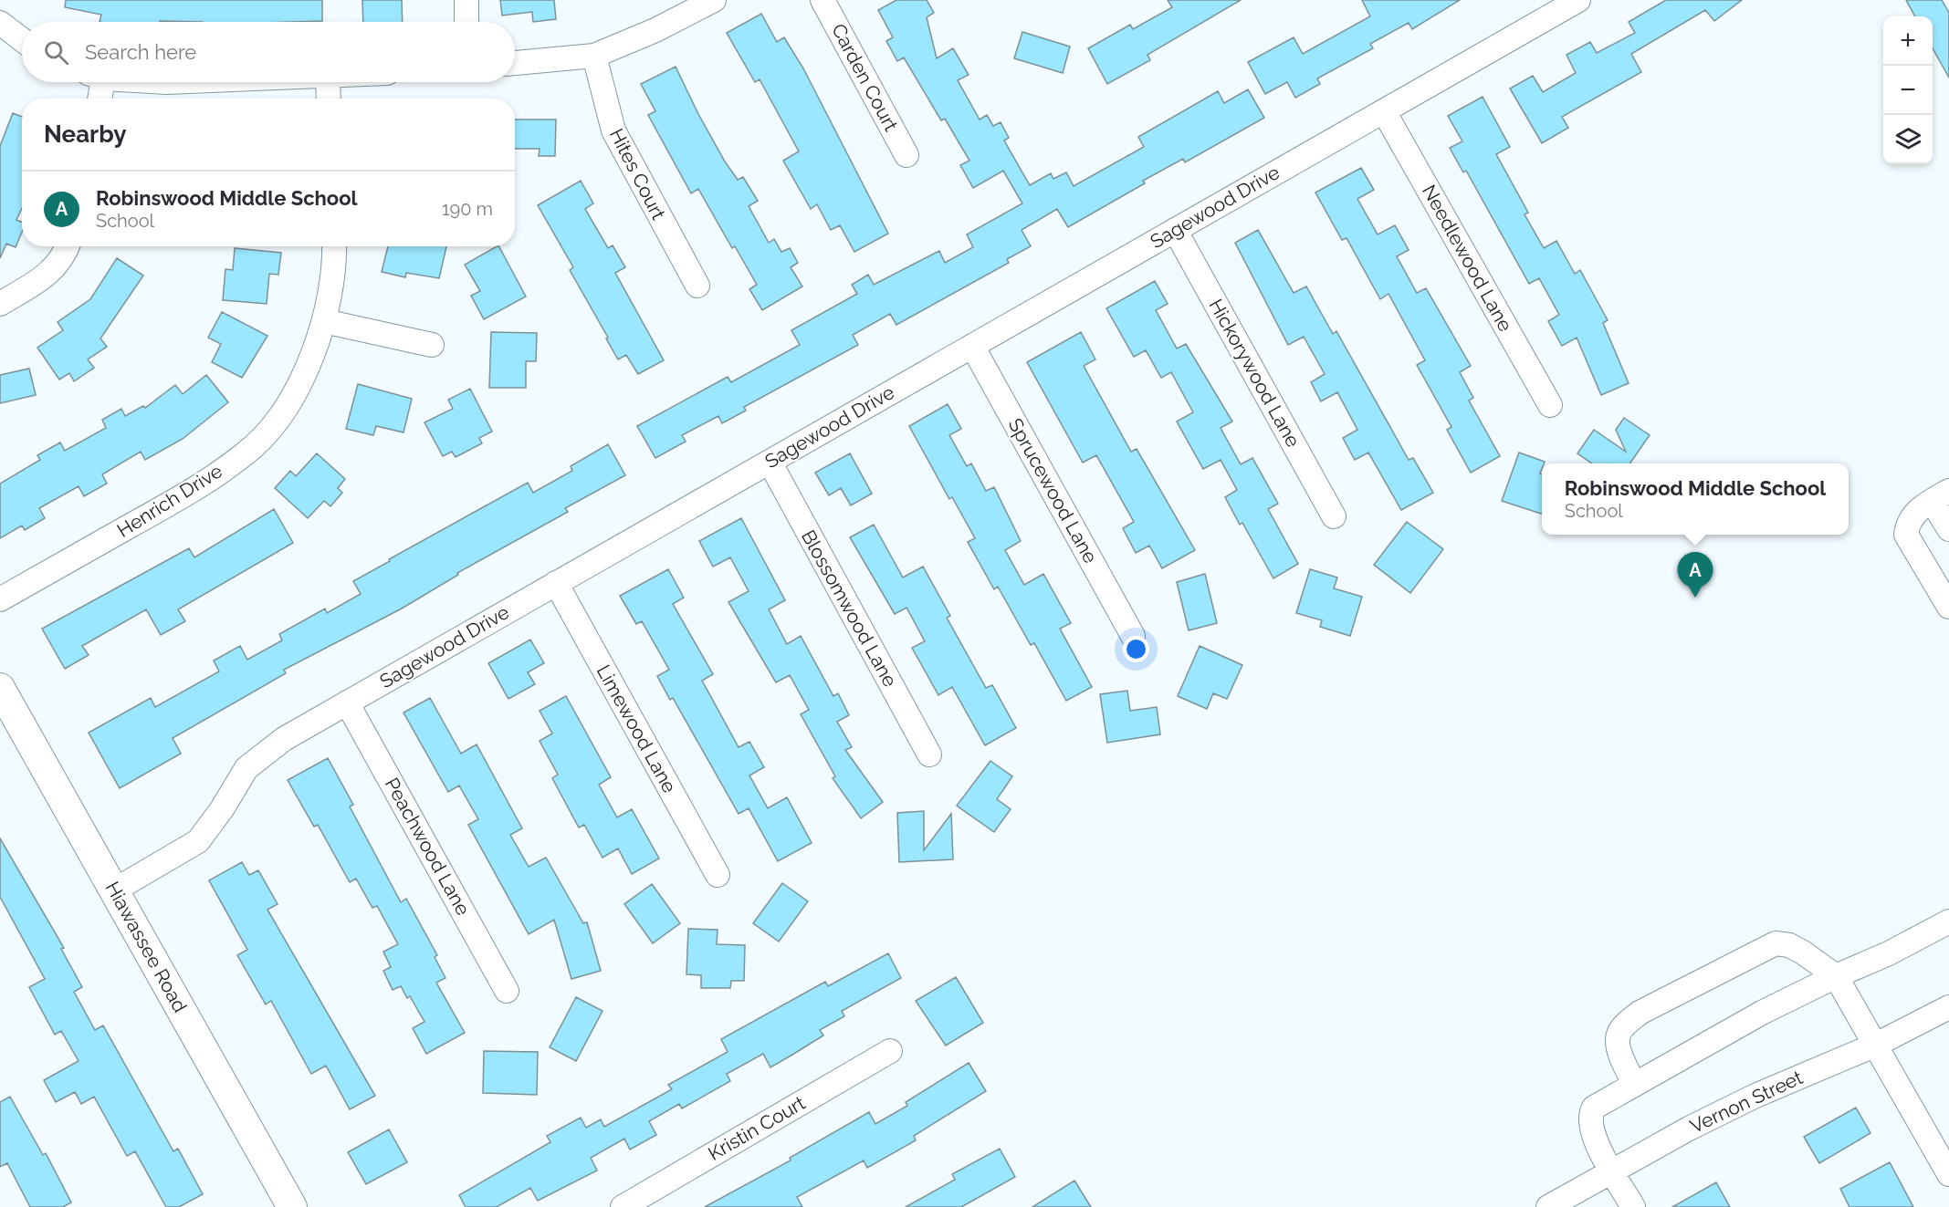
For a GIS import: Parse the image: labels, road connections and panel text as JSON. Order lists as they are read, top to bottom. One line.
{"streets":{"main road":["Hiawassee Road"],"street":["Carden Court","Hites Court","Sagewood Drive","Needlewood Lane","Hickorywood Lane","Sprucewood Lane","Henrich Drive","Blossomwood Lane","Limewood Lane","Peachwood Lane","Vernon Street","Kristin Court"]},"crossings":[["Sagewood Drive","Needlewood Lane"],["Sagewood Drive","Hickorywood Lane"],["Sagewood Drive","Sprucewood Lane"],["Sagewood Drive","Blossomwood Lane"],["Sagewood Drive","Limewood Lane"],["Sagewood Drive","Peachwood Lane"],["Sagewood Drive","Hiawassee Road"]],"page":{"map_buttons":["+","−"],"search":"Search here","heading":"Nearby","list":[{"mark":"A","name":"Robinswood Middle School","note":"School","value":"190 m"}],"popup":["Robinswood Middle School","School"],"pins":"A"}}
